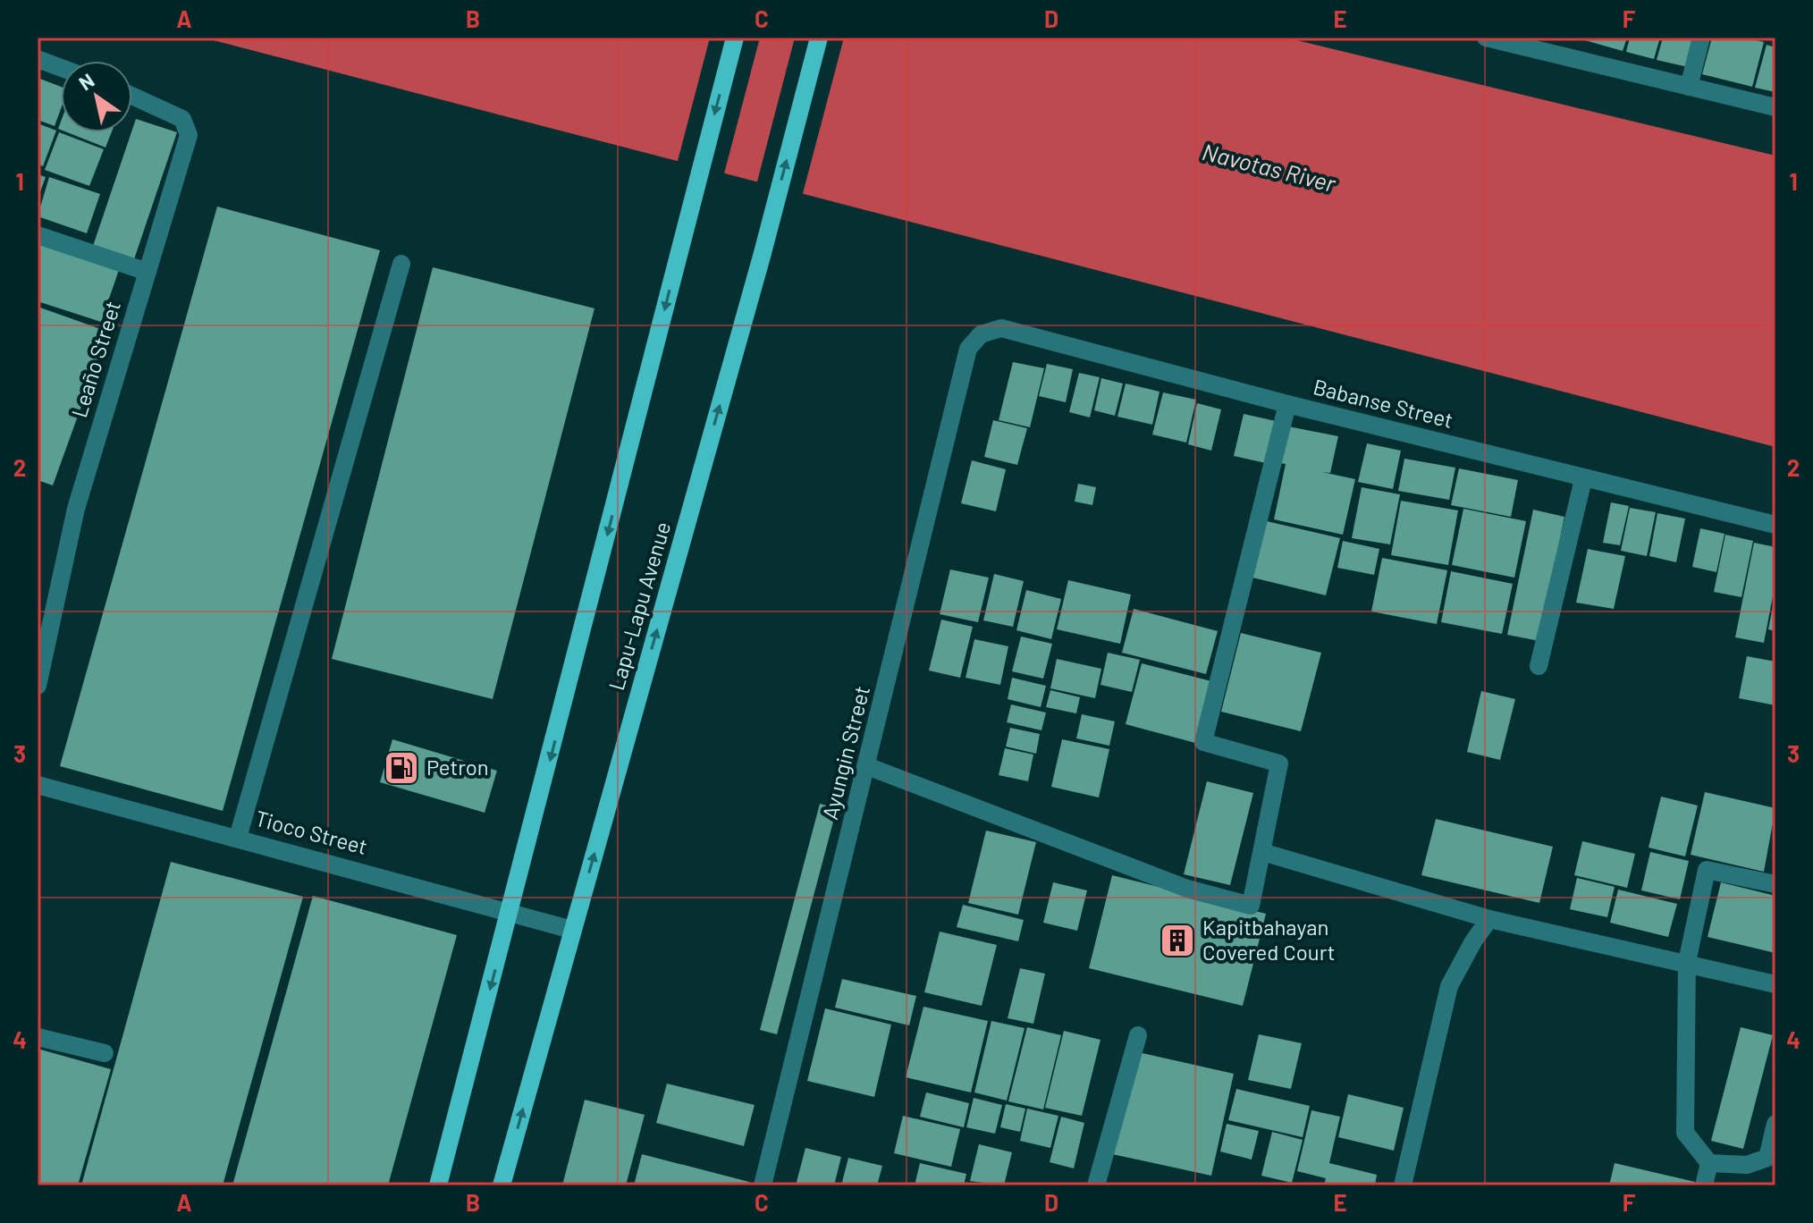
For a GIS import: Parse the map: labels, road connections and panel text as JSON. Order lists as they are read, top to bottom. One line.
{"streets":{"main road":["Lapu-Lapu Avenue"],"street":["Leaño Street","Babanse Street","Ayungin Street","Tioco Street"]},"crossings":[["Babanse Street","Ayungin Street"],["Lapu-Lapu Avenue","Tioco Street"]],"water":["Navotas River"],"places":{"fuel station":["Petron"],"building":["Kapitbahayan Covered Court"]},"north":"top left","grid":{"columns":["A","B","C","D","E","F"],"rows":["1","2","3","4"]}}
